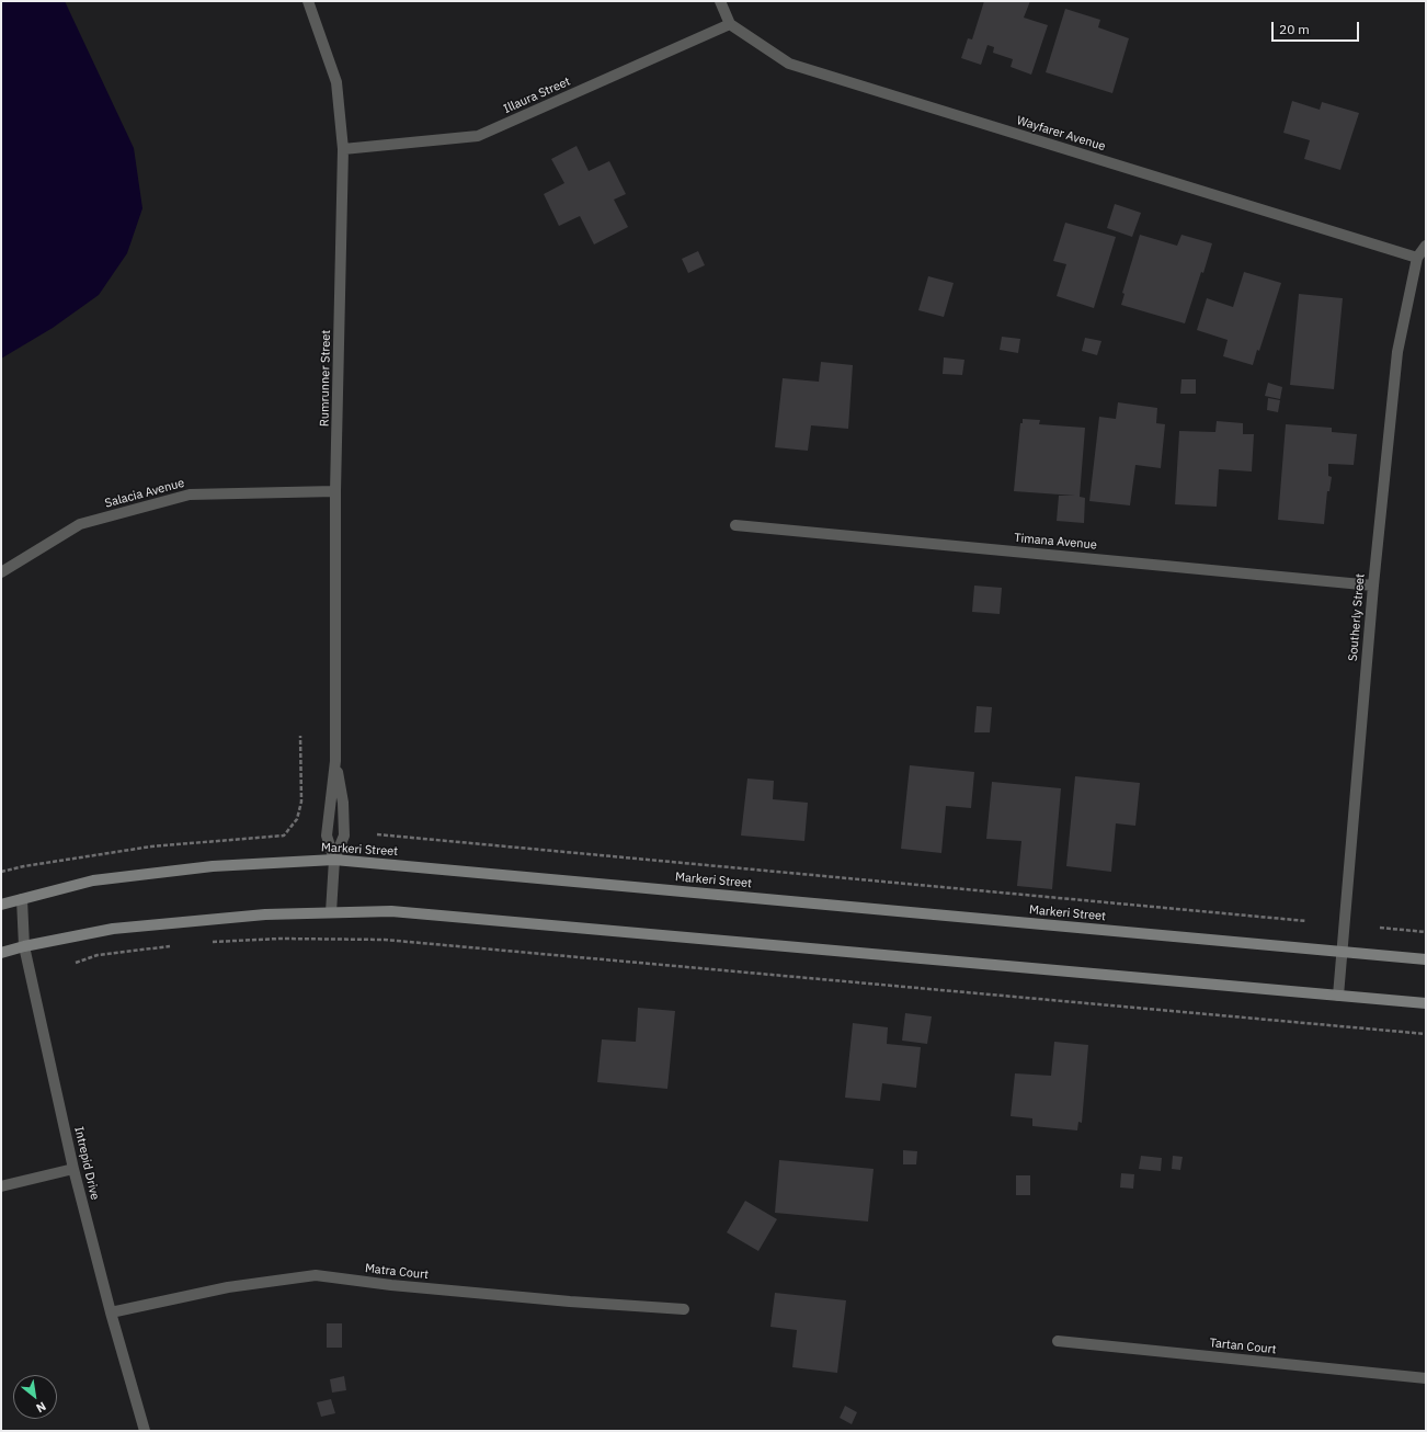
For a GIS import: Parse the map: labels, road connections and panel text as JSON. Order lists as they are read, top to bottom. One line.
{"streets":{"main road":["Markeri Street"],"street":["Illaura Street","Wayfarer Avenue","Rumrunner Street","Salacia Avenue","Timana Avenue","Southerly Street","Intrepid Drive","Matra Court","Tartan Court"]},"crossings":[["Illaura Street","Wayfarer Avenue"],["Illaura Street","Rumrunner Street"],["Wayfarer Avenue","Southerly Street"],["Rumrunner Street","Salacia Avenue"],["Rumrunner Street","Markeri Street"],["Timana Avenue","Southerly Street"],["Southerly Street","Markeri Street"],["Markeri Street","Intrepid Drive"],["Intrepid Drive","Matra Court"]],"scale_bar":"20 m","north":"bottom right"}
